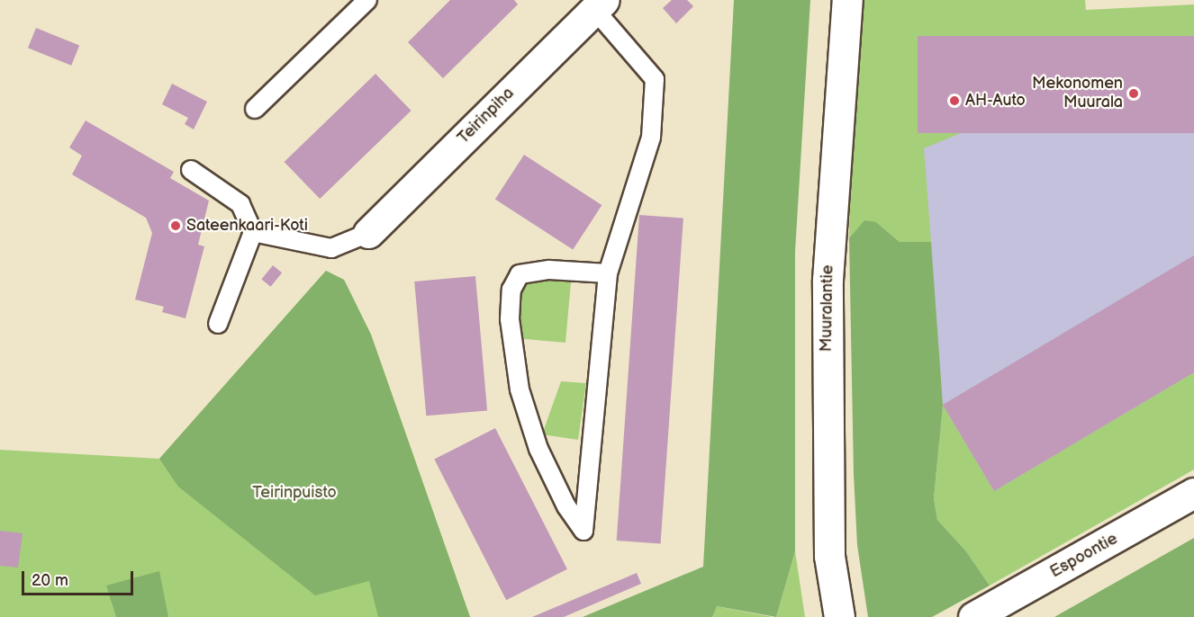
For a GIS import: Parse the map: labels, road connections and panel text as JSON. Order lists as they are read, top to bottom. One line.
{"streets":{"street":["Teirinpiha","Muuralantie","Espoontie"]},"parks":["Teirinpuisto"],"places":["Mekonomen Muurala","AH-Auto","Sateenkaari-Koti"],"scale_bar":"20 m"}
